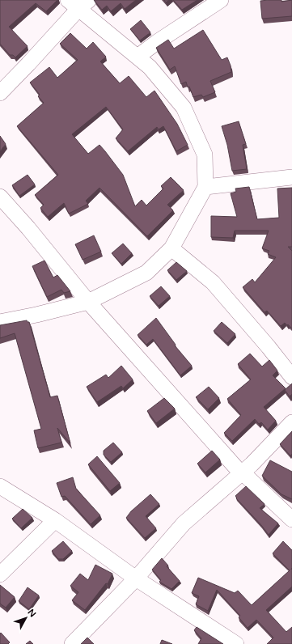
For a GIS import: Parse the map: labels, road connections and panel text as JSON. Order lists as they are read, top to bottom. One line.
{"north":"top right"}
